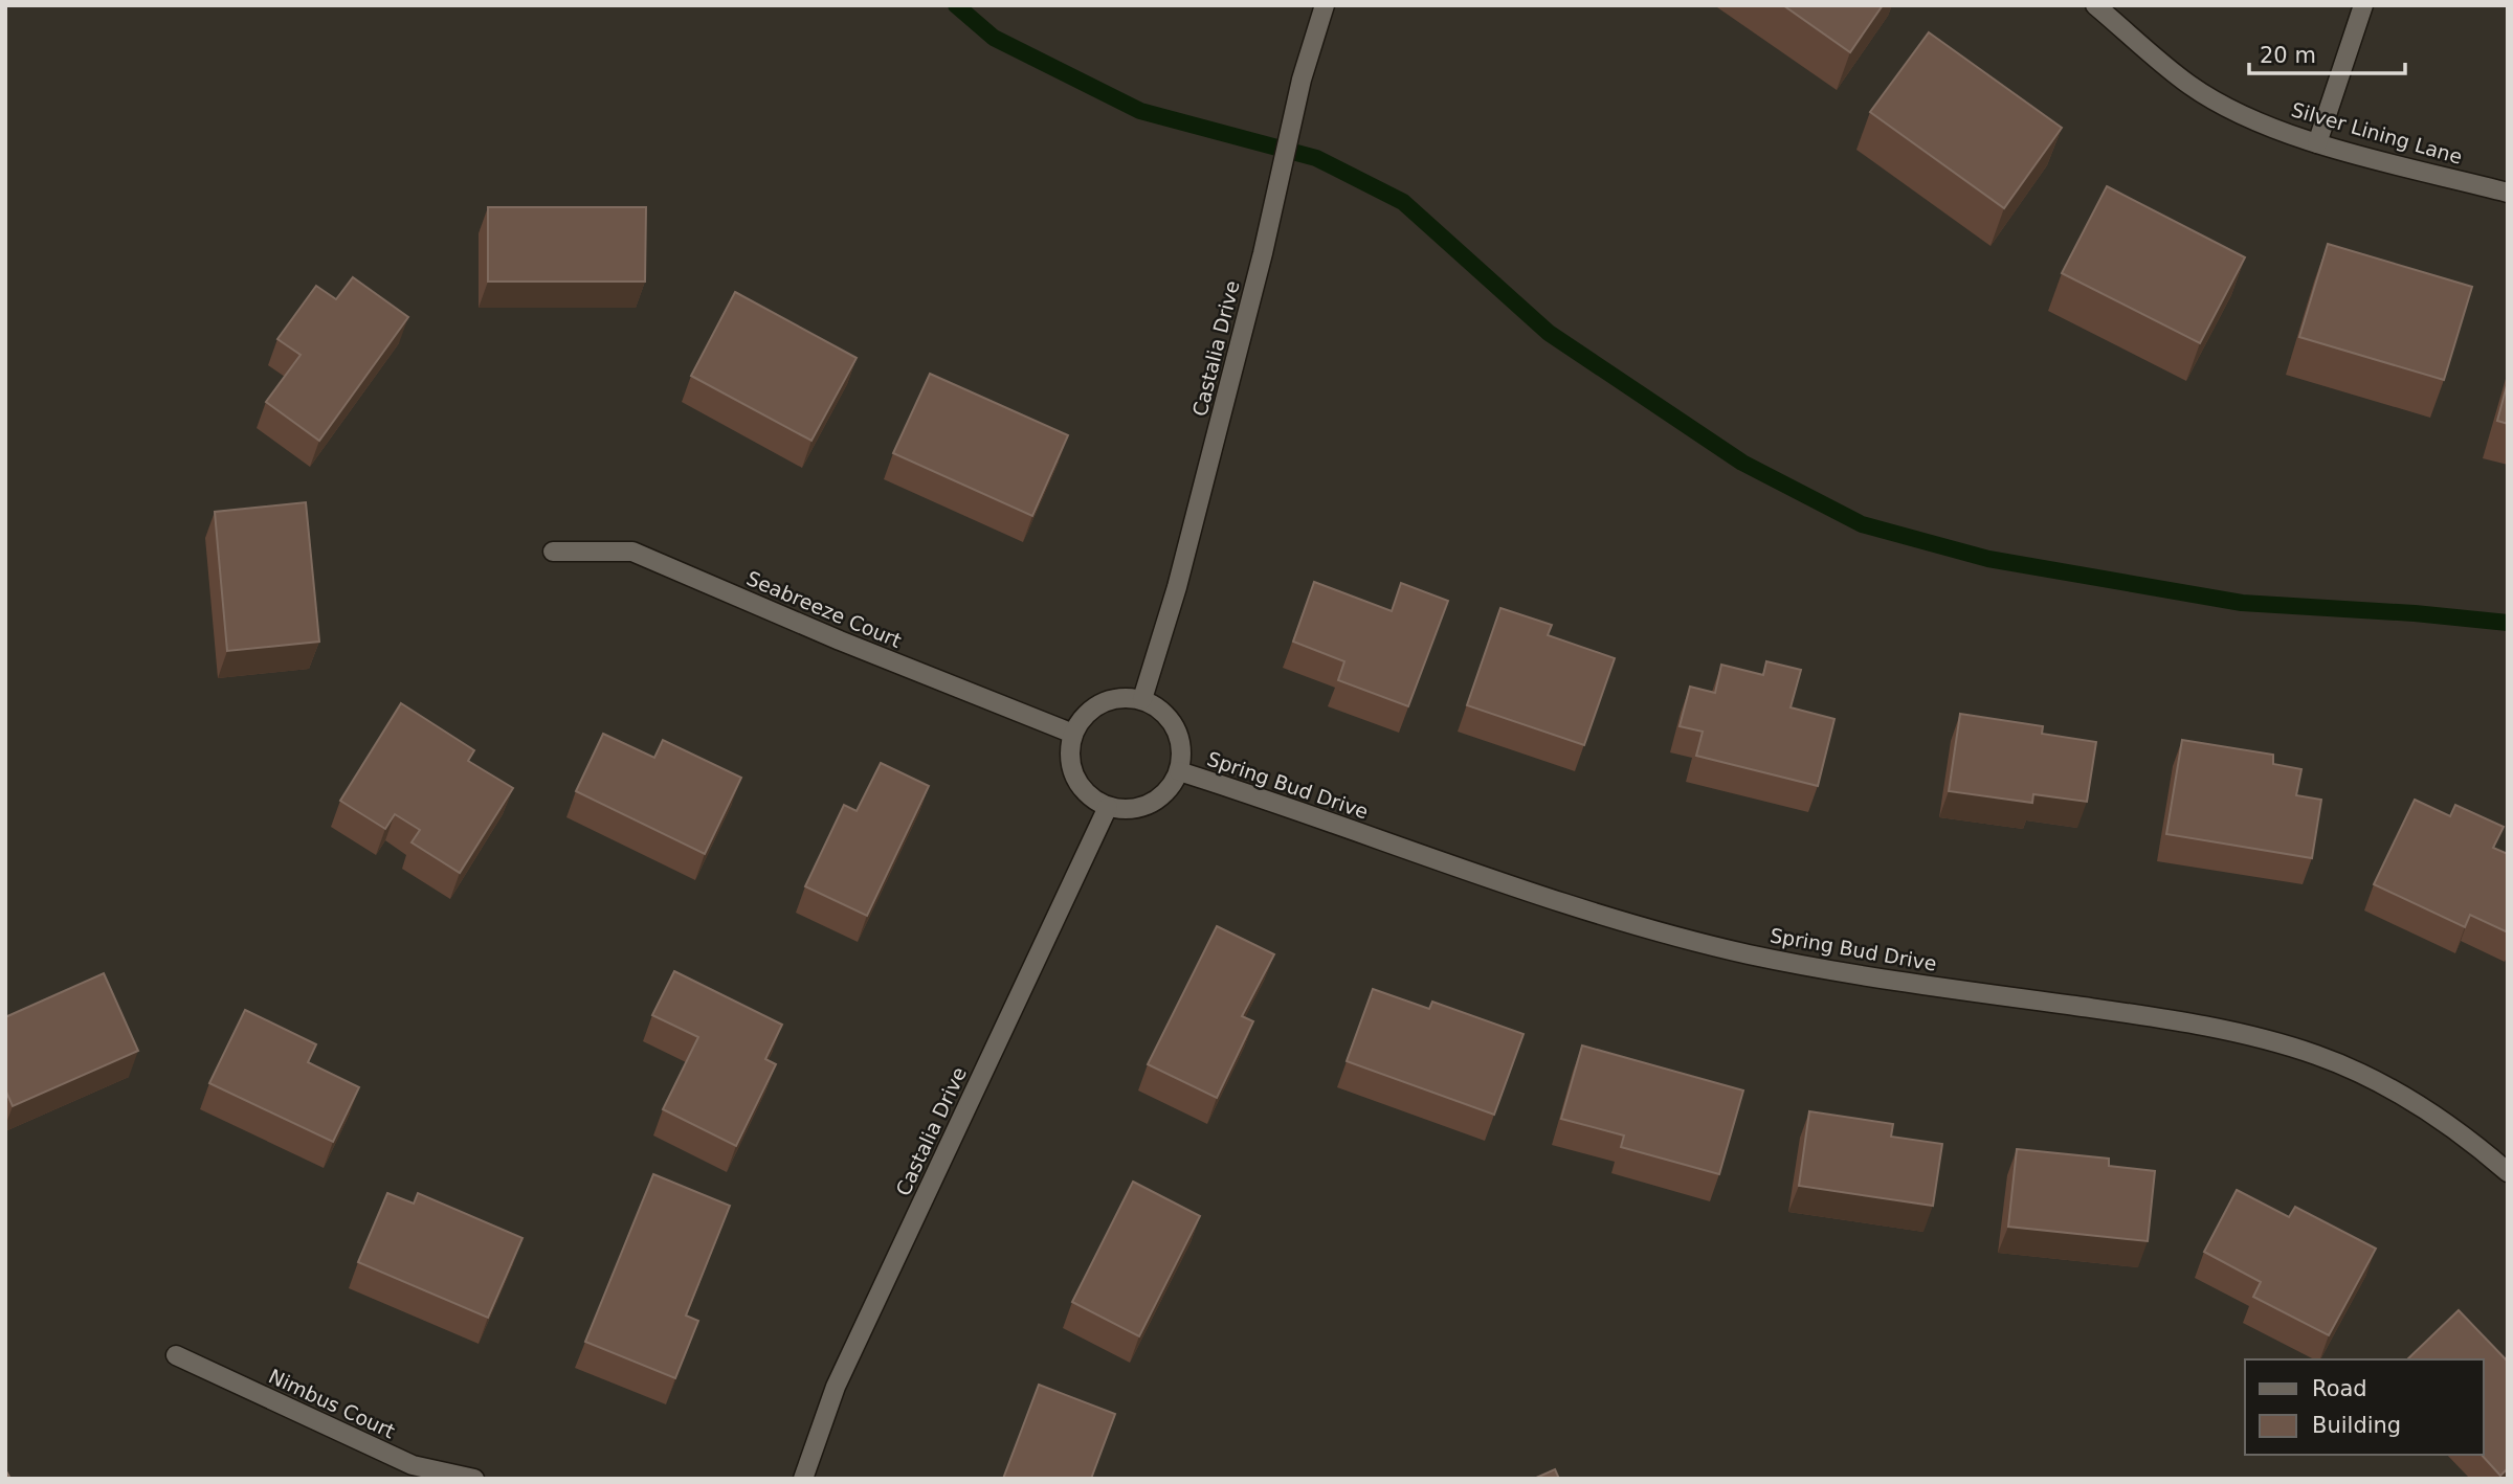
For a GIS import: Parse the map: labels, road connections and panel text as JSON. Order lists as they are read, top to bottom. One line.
{"streets":{"street":["Silver Lining Lane","Castalia Drive","Seabreeze Court","Spring Bud Drive","Nimbus Court"]},"crossings":[["Castalia Drive","Seabreeze Court"],["Castalia Drive","Spring Bud Drive"],["Seabreeze Court","Spring Bud Drive"]],"legend":["Road","Building"],"scale_bar":"20 m"}
